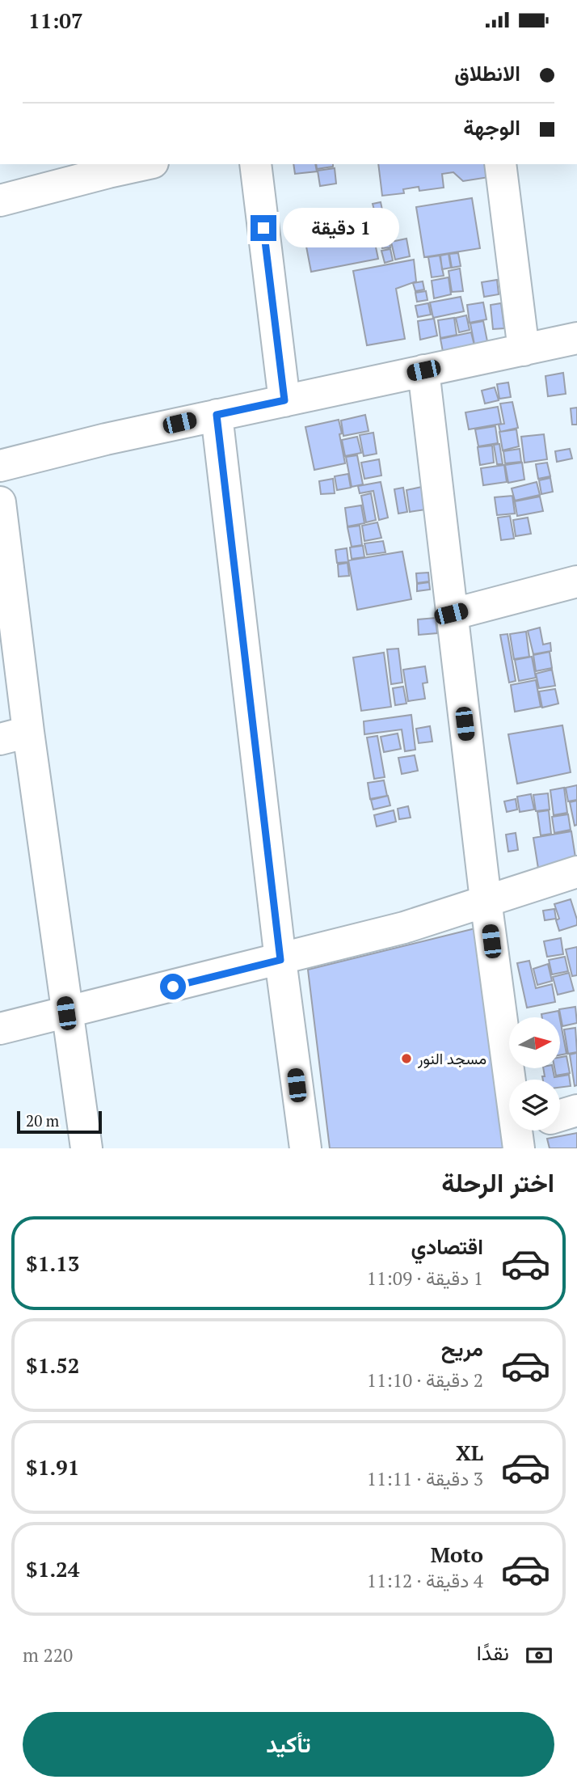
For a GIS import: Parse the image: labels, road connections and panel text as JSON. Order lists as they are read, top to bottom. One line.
{"places":["مسجد النور"],"scale_bar":"20 m","north":"right","page":{"status":"11:07","banner":["الانطلاق","الوجهة"],"bubble":"1 دقيقة","scale":"20 m","heading":"اختر الرحلة","list":[{"name":"اقتصادي","note":"1 دقيقة · 11:09","value":"$1.13"},{"name":"مريح","note":"2 دقيقة · 11:10","value":"$1.52"},{"name":"XL","note":"3 دقيقة · 11:11","value":"$1.91"},{"name":"Moto","note":"4 دقيقة · 11:12","value":"$1.24"}],"pay":["نقدًا","220 m"],"buttons":"تأكيد"}}
